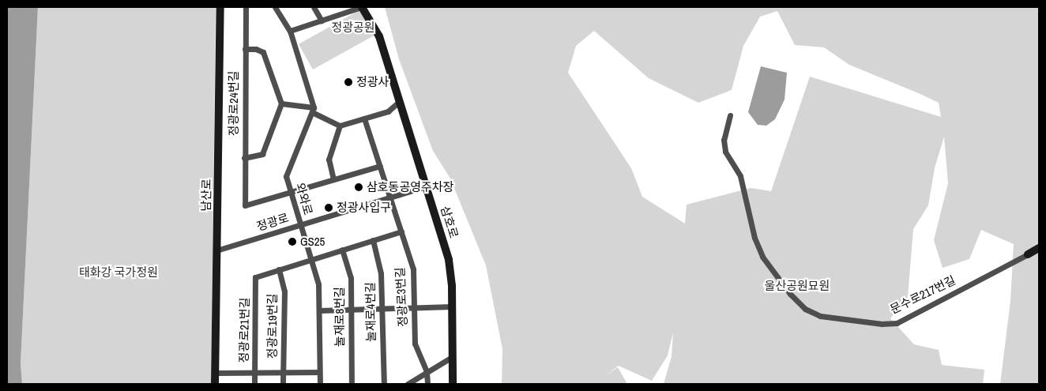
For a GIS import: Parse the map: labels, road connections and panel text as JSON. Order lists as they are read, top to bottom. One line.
{"streets":{"main road":["남산로","삼호로","문수로217번길"],"street":["정광로24번길","와와로","정광로","정광로3번길","눌재로4번길","눌재로8번길","정광로19번길","정광로21번길"]},"crossings":[["정광로24번길","와와로"],["남산로","정광로"],["와와로","정광로"],["정광로","삼호로"],["정광로","정광로3번길"],["정광로19번길","정광로21번길"]],"parks":["정광공원","태화강 국가정원","울산공원묘원"],"places":["정광사","삼호동공영주차장","정광사입구","GS25"]}
